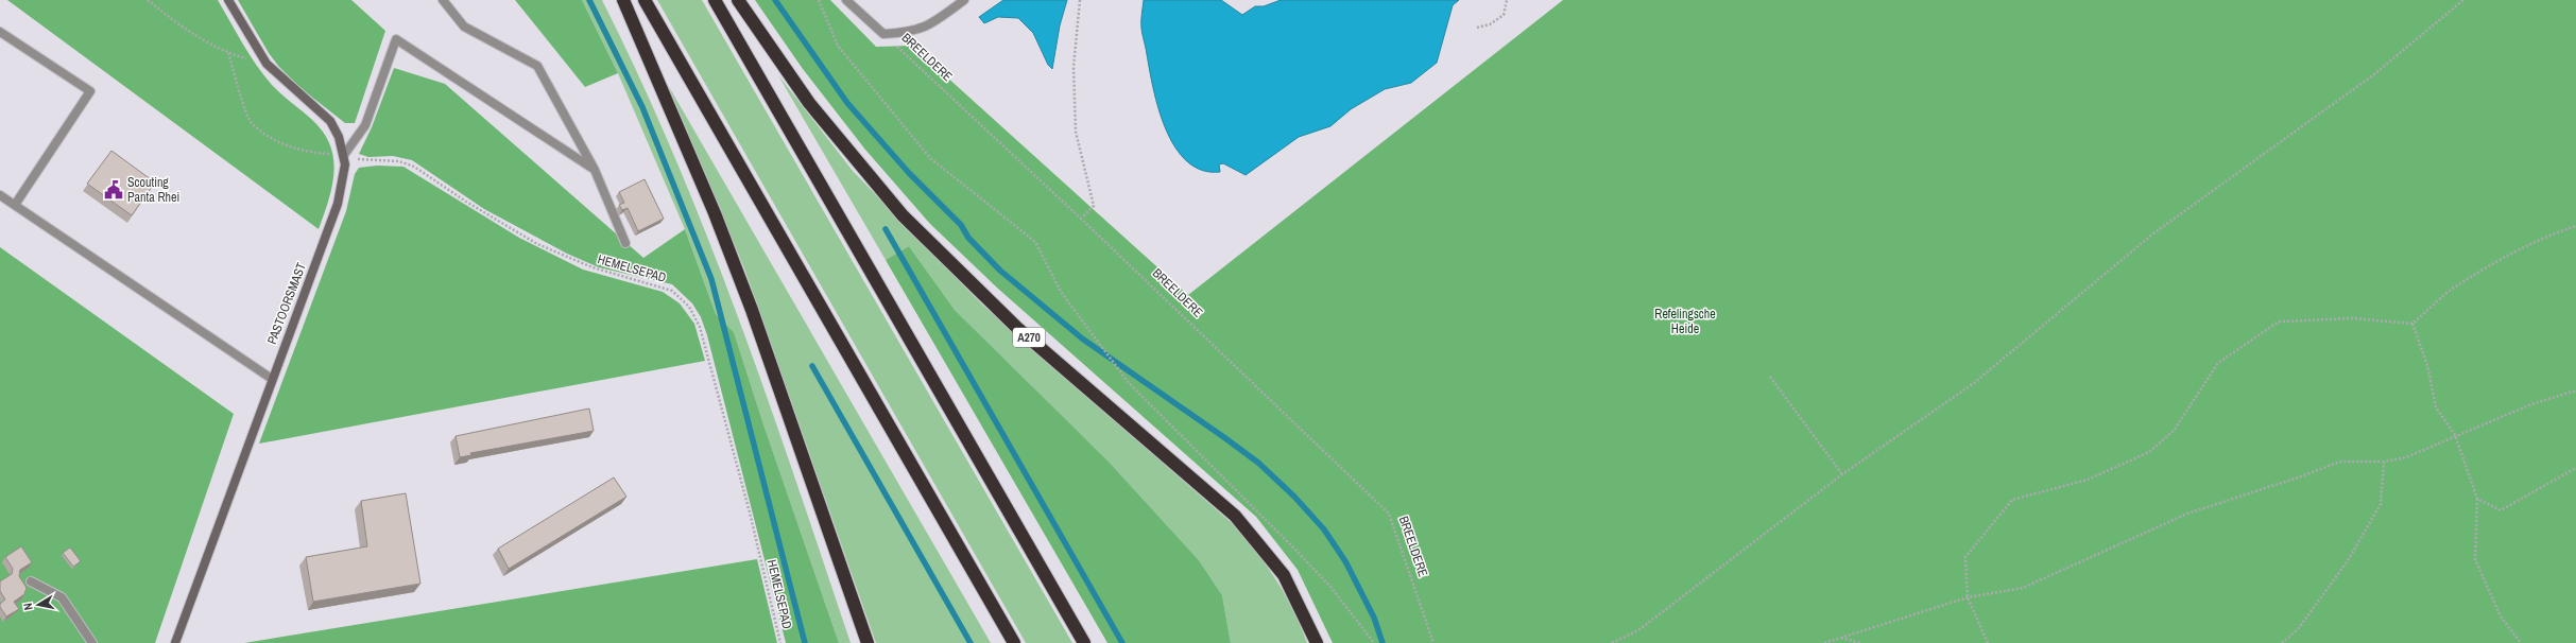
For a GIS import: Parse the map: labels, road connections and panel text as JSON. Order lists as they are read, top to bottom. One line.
{"streets":{"highway":["A270"],"street":["BREELDERE","PASTOORSMAST"],"path":["HEMELSEPAD"]},"crossings":[["HEMELSEPAD","PASTOORSMAST"]],"parks":["Refelingsche Heide"],"places":{"public building":["Scouting Panta Rhei"]},"north":"left"}
